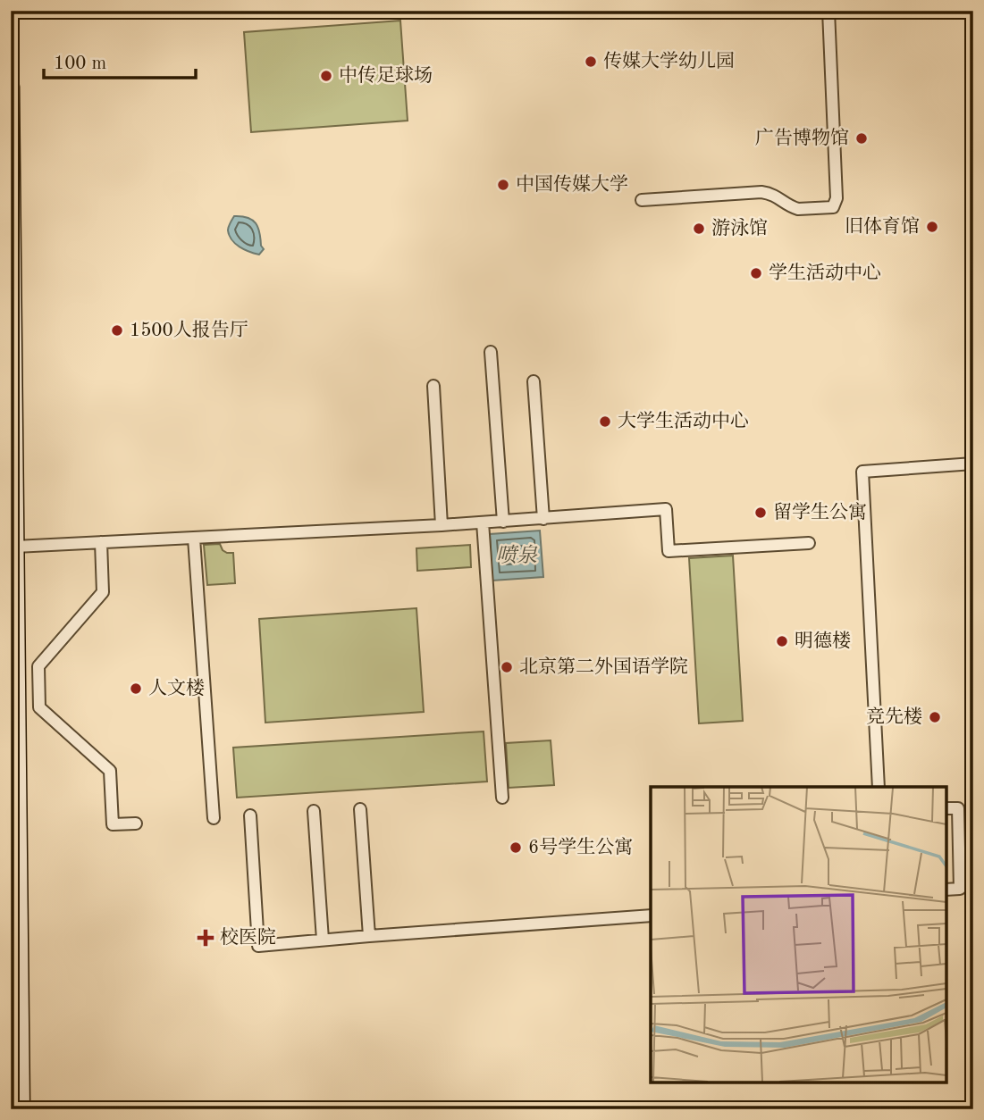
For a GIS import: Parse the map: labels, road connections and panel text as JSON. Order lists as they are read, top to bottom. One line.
{"water":["喷泉"],"places":{"other":["传媒大学幼儿园","中传足球场","广告博物馆","中国传媒大学","旧体育馆","游泳馆","学生活动中心","1500人报告厅","大学生活动中心","留学生公寓","明德楼","北京第二外国语学院","人文楼","竞先楼","6号学生公寓"],"health":["校医院"]},"scale_bar":"100 m"}
